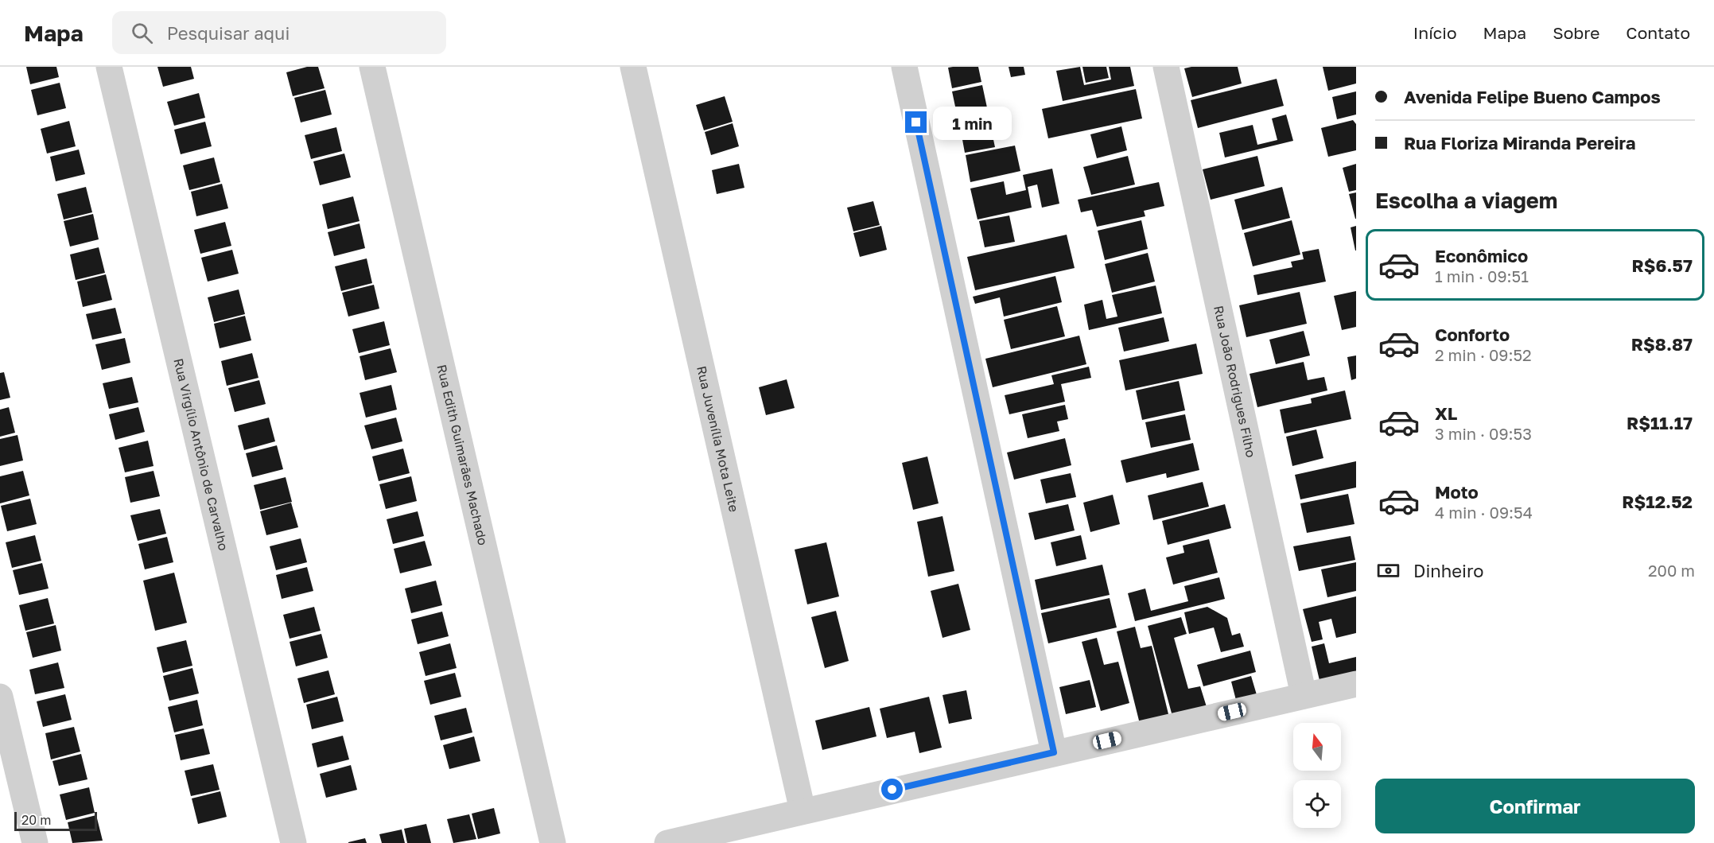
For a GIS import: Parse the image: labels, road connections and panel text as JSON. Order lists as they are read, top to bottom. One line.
{"streets":{"street":["Rua João Rodrigues Filho","Rua Juvenília Mota Leite","Rua Virgílio Antônio de Carvalho","Rua Edith Guimarães Machado"]},"scale_bar":"20 m","north":"top","page":{"header":"Mapa","search":"Pesquisar aqui","nav":["Início","Mapa","Sobre","Contato"],"banner":["Avenida Felipe Bueno Campos","Rua Floriza Miranda Pereira"],"bubble":"1 min","heading":"Escolha a viagem","list":[{"name":"Econômico","note":"1 min · 09:51","value":"R$6.57"},{"name":"Conforto","note":"2 min · 09:52","value":"R$8.87"},{"name":"XL","note":"3 min · 09:53","value":"R$11.17"},{"name":"Moto","note":"4 min · 09:54","value":"R$12.52"}],"pay":["Dinheiro","200 m"],"buttons":"Confirmar","scale":"20 m"}}
